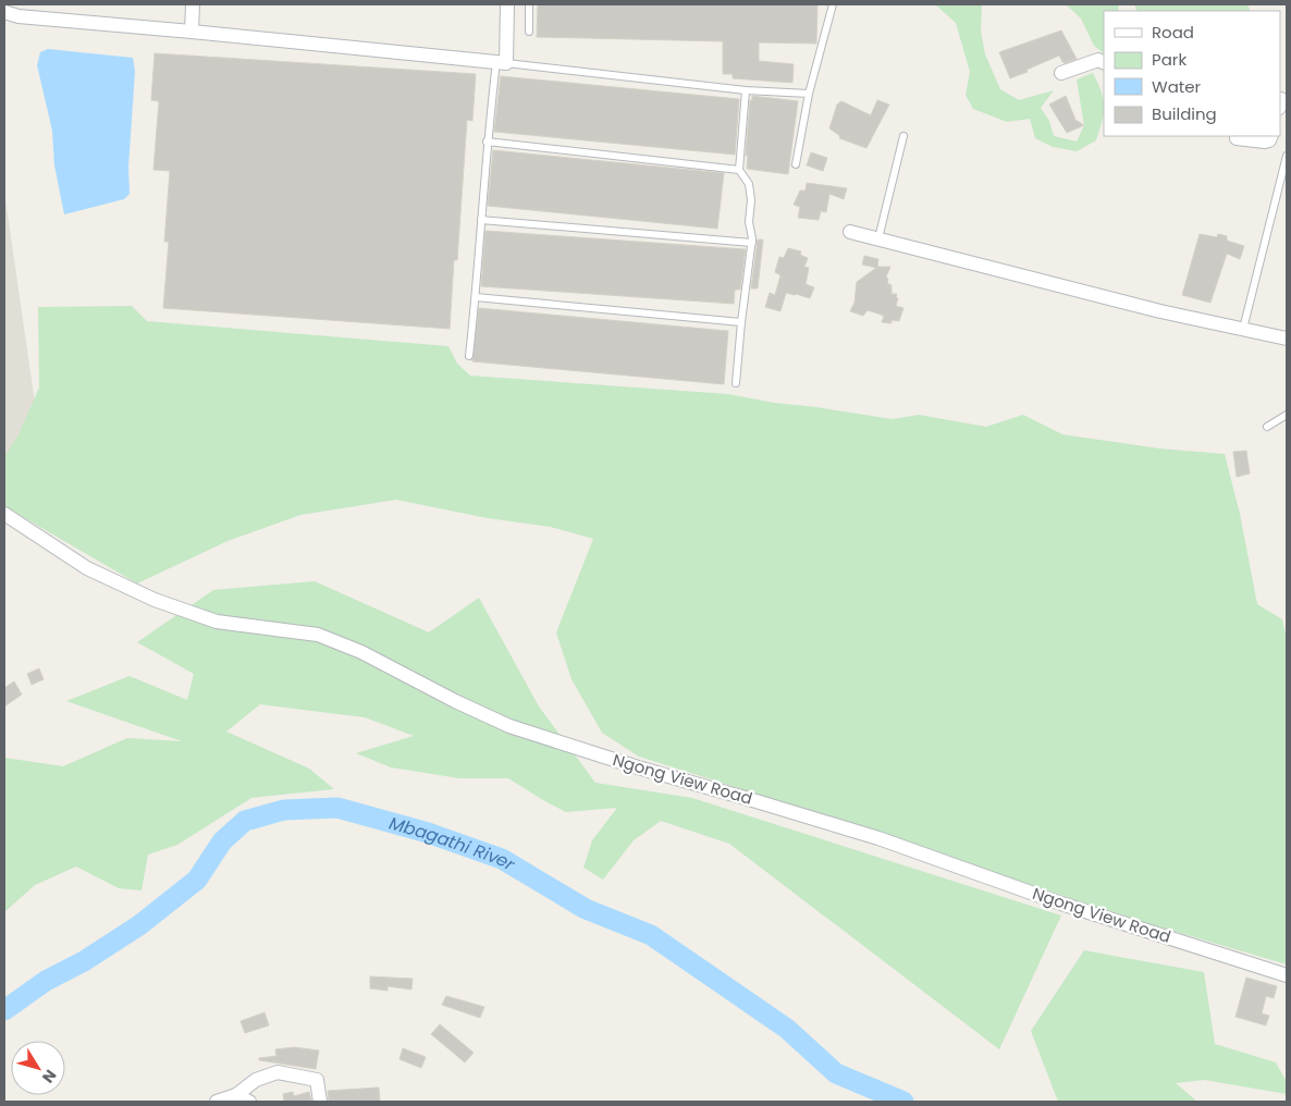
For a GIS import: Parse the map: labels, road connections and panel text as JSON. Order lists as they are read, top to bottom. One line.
{"streets":{"street":["Ngong View Road"]},"water":["Mbagathi River"],"legend":["Road","Park","Water","Building"],"north":"bottom right"}
